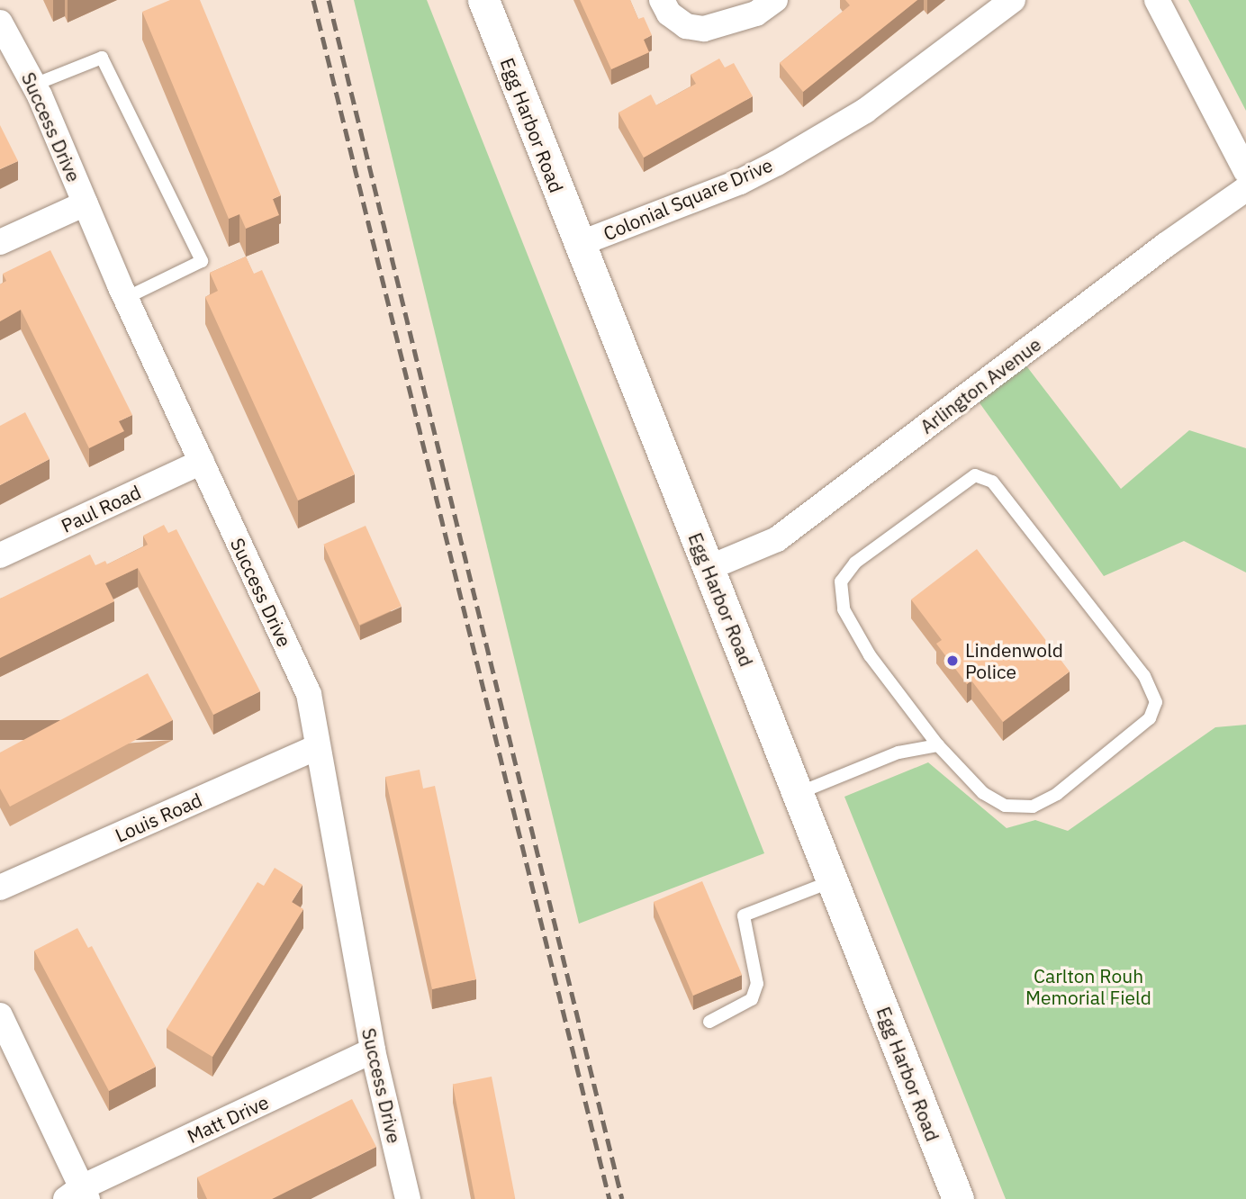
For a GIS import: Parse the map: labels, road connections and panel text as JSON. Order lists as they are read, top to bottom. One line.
{"streets":{"street":["Egg Harbor Road","Success Drive","Colonial Square Drive","Arlington Avenue","Paul Road","Louis Road","Matt Drive"]},"crossings":[["Egg Harbor Road","Colonial Square Drive"],["Egg Harbor Road","Arlington Avenue"],["Success Drive","Paul Road"],["Success Drive","Louis Road"],["Success Drive","Matt Drive"]],"parks":["Carlton Rouh Memorial Field"],"places":["Lindenwold Police"]}
